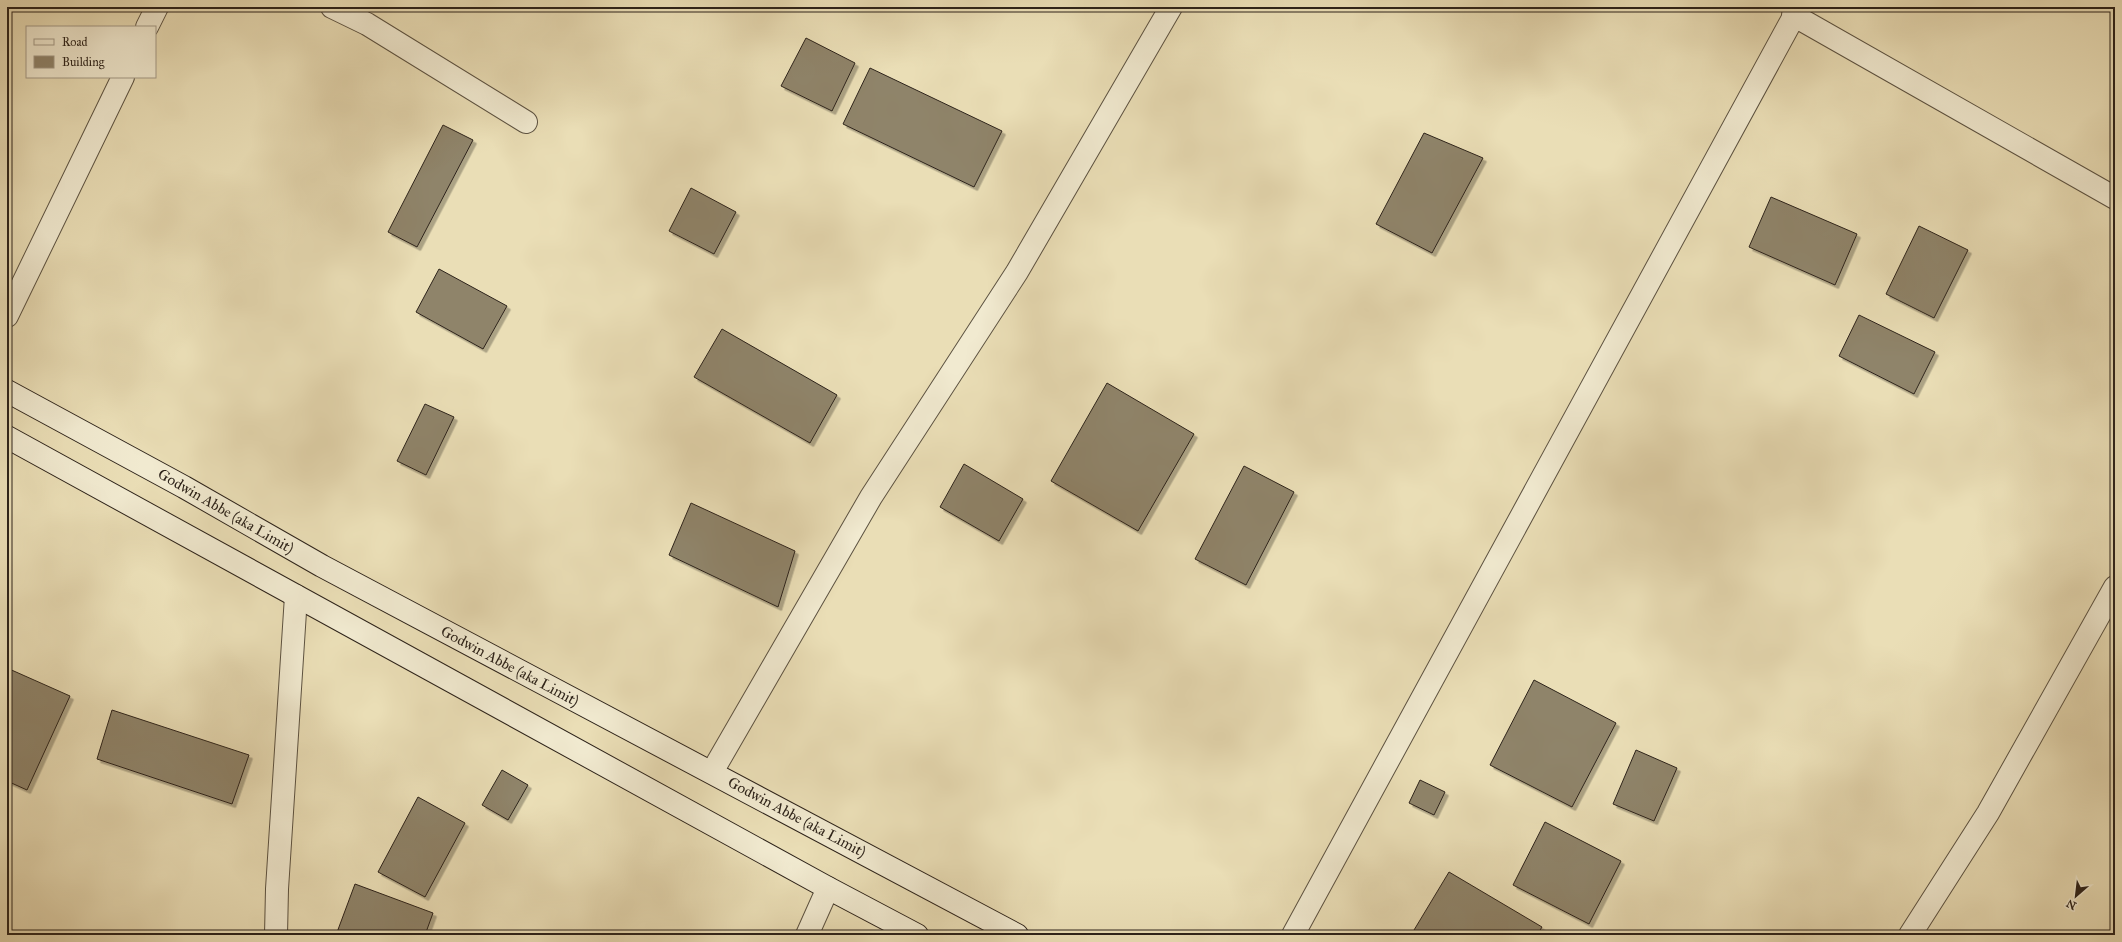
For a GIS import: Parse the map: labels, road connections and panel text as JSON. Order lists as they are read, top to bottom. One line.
{"streets":{"street":["Godwin Abbe (aka Limit)"]},"legend":["Road","Building"],"north":"bottom left"}
